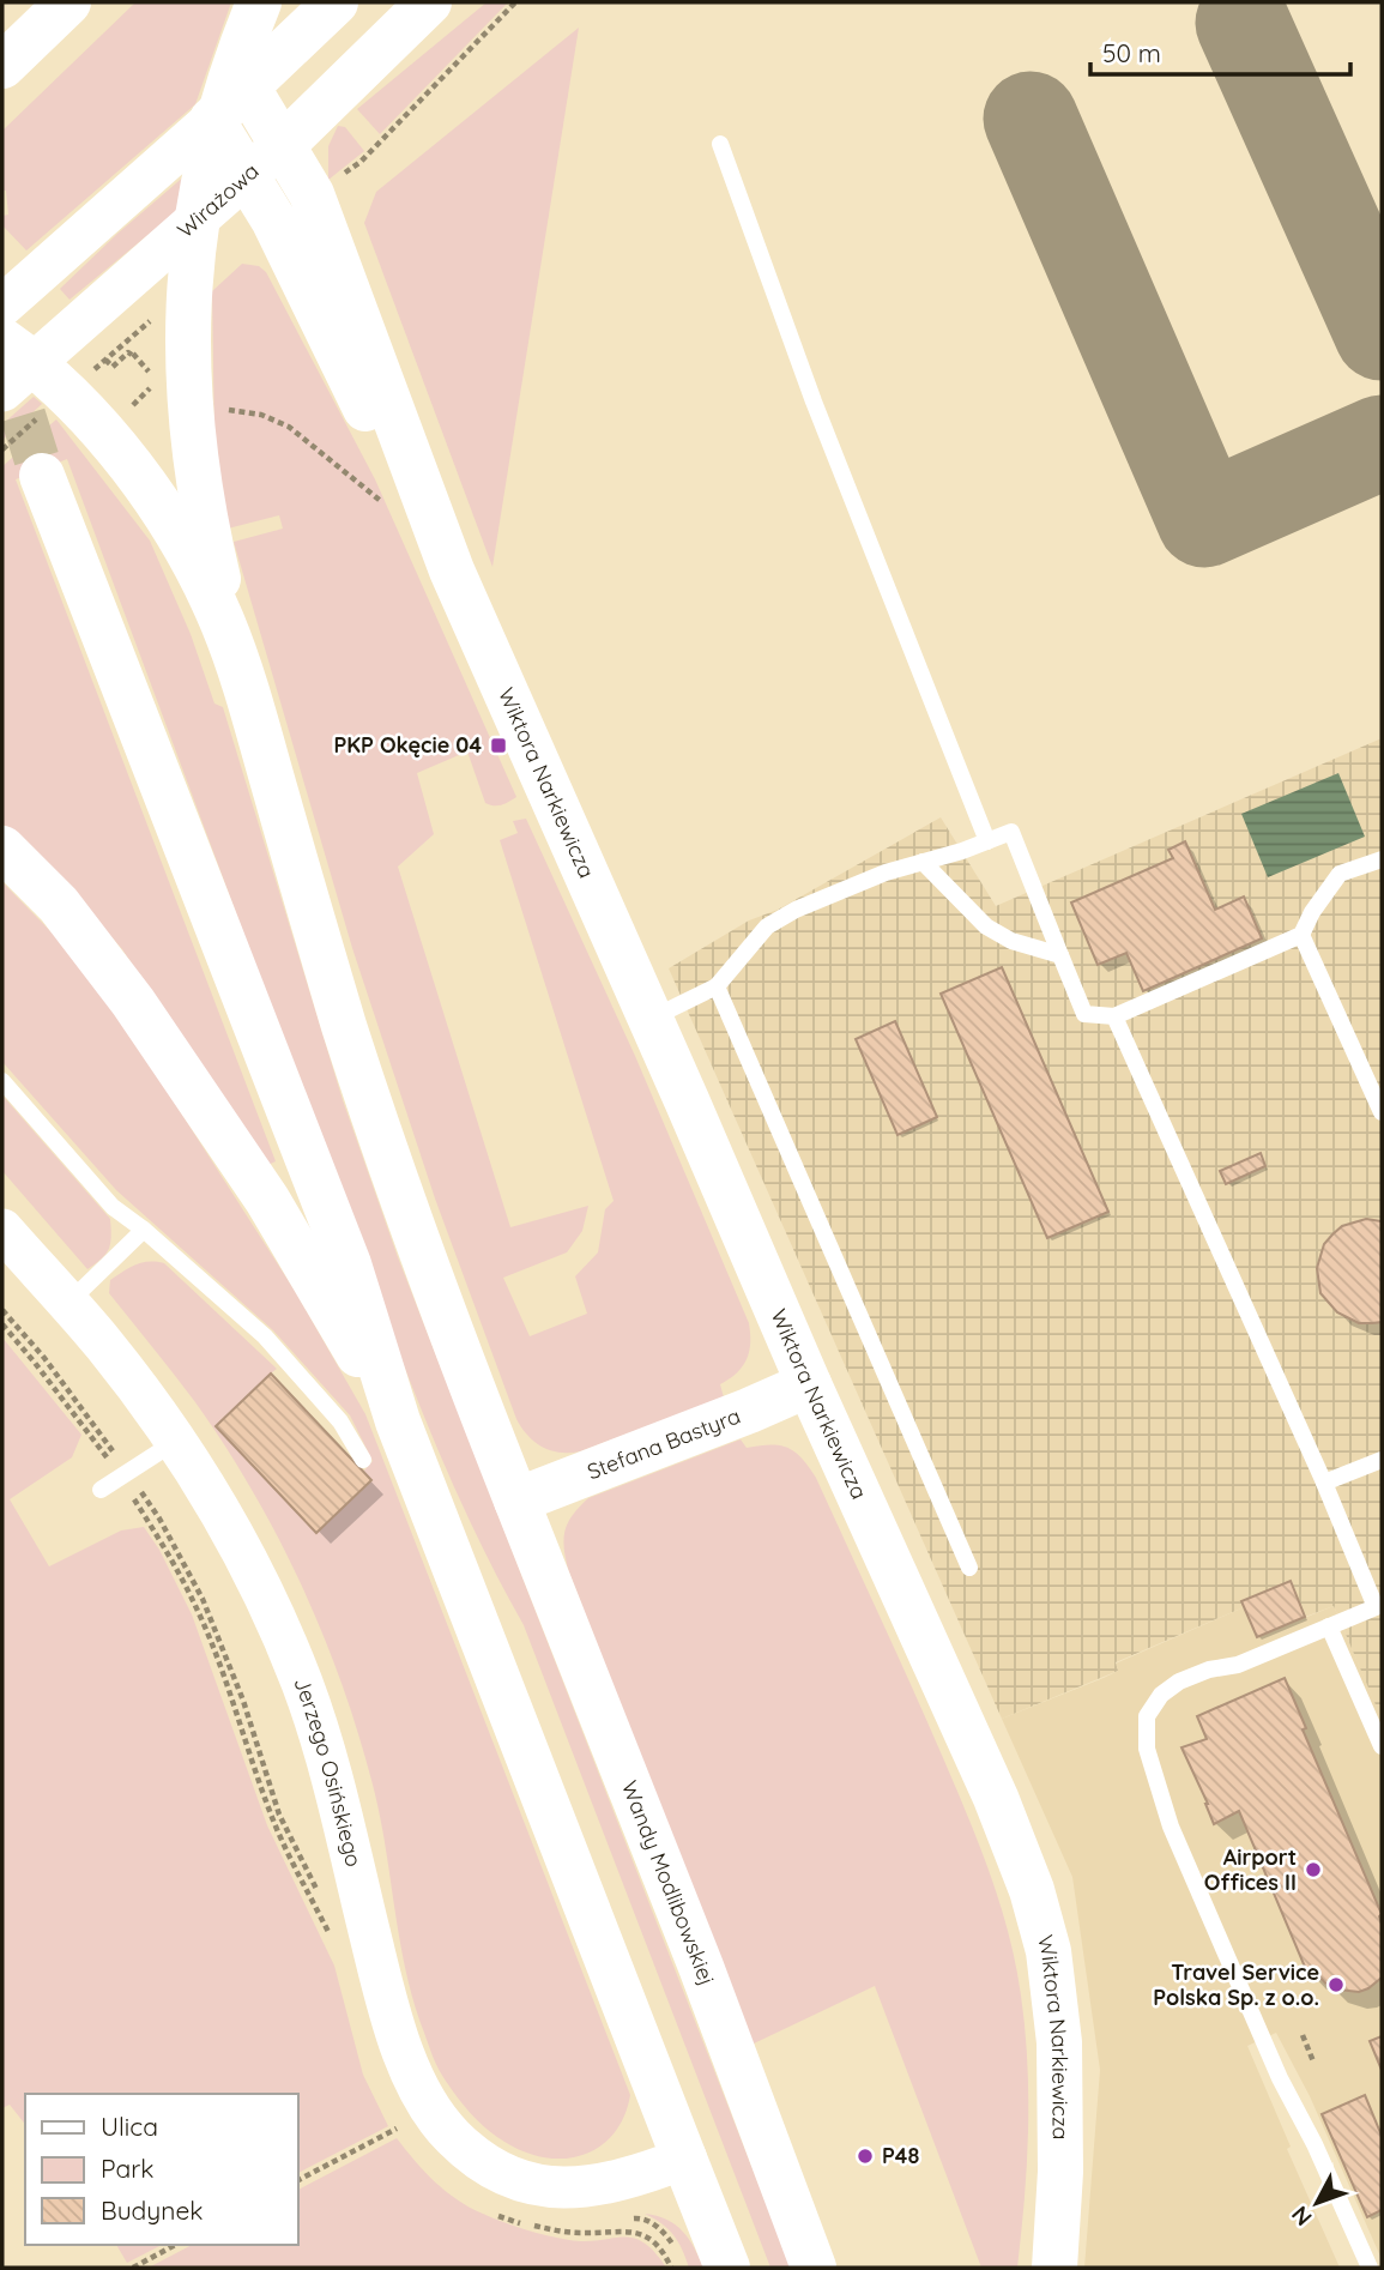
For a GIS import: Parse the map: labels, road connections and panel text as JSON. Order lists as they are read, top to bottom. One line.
{"streets":{"main road":["Wirażowa","Wiktora Narkiewicza","Stefana Bastyra","Wandy Modlibowskiej"],"street":["Jerzego Osińskiego"]},"crossings":[["Wirażowa","Wiktora Narkiewicza"],["Wiktora Narkiewicza","Stefana Bastyra"],["Stefana Bastyra","Wandy Modlibowskiej"]],"places":{"transit":["PKP Okęcie 04"],"other":["Airport Offices II","Travel Service Polska Sp. z o.o.","P48"]},"legend":["Ulica","Park","Budynek"],"scale_bar":"50 m","north":"bottom left"}
